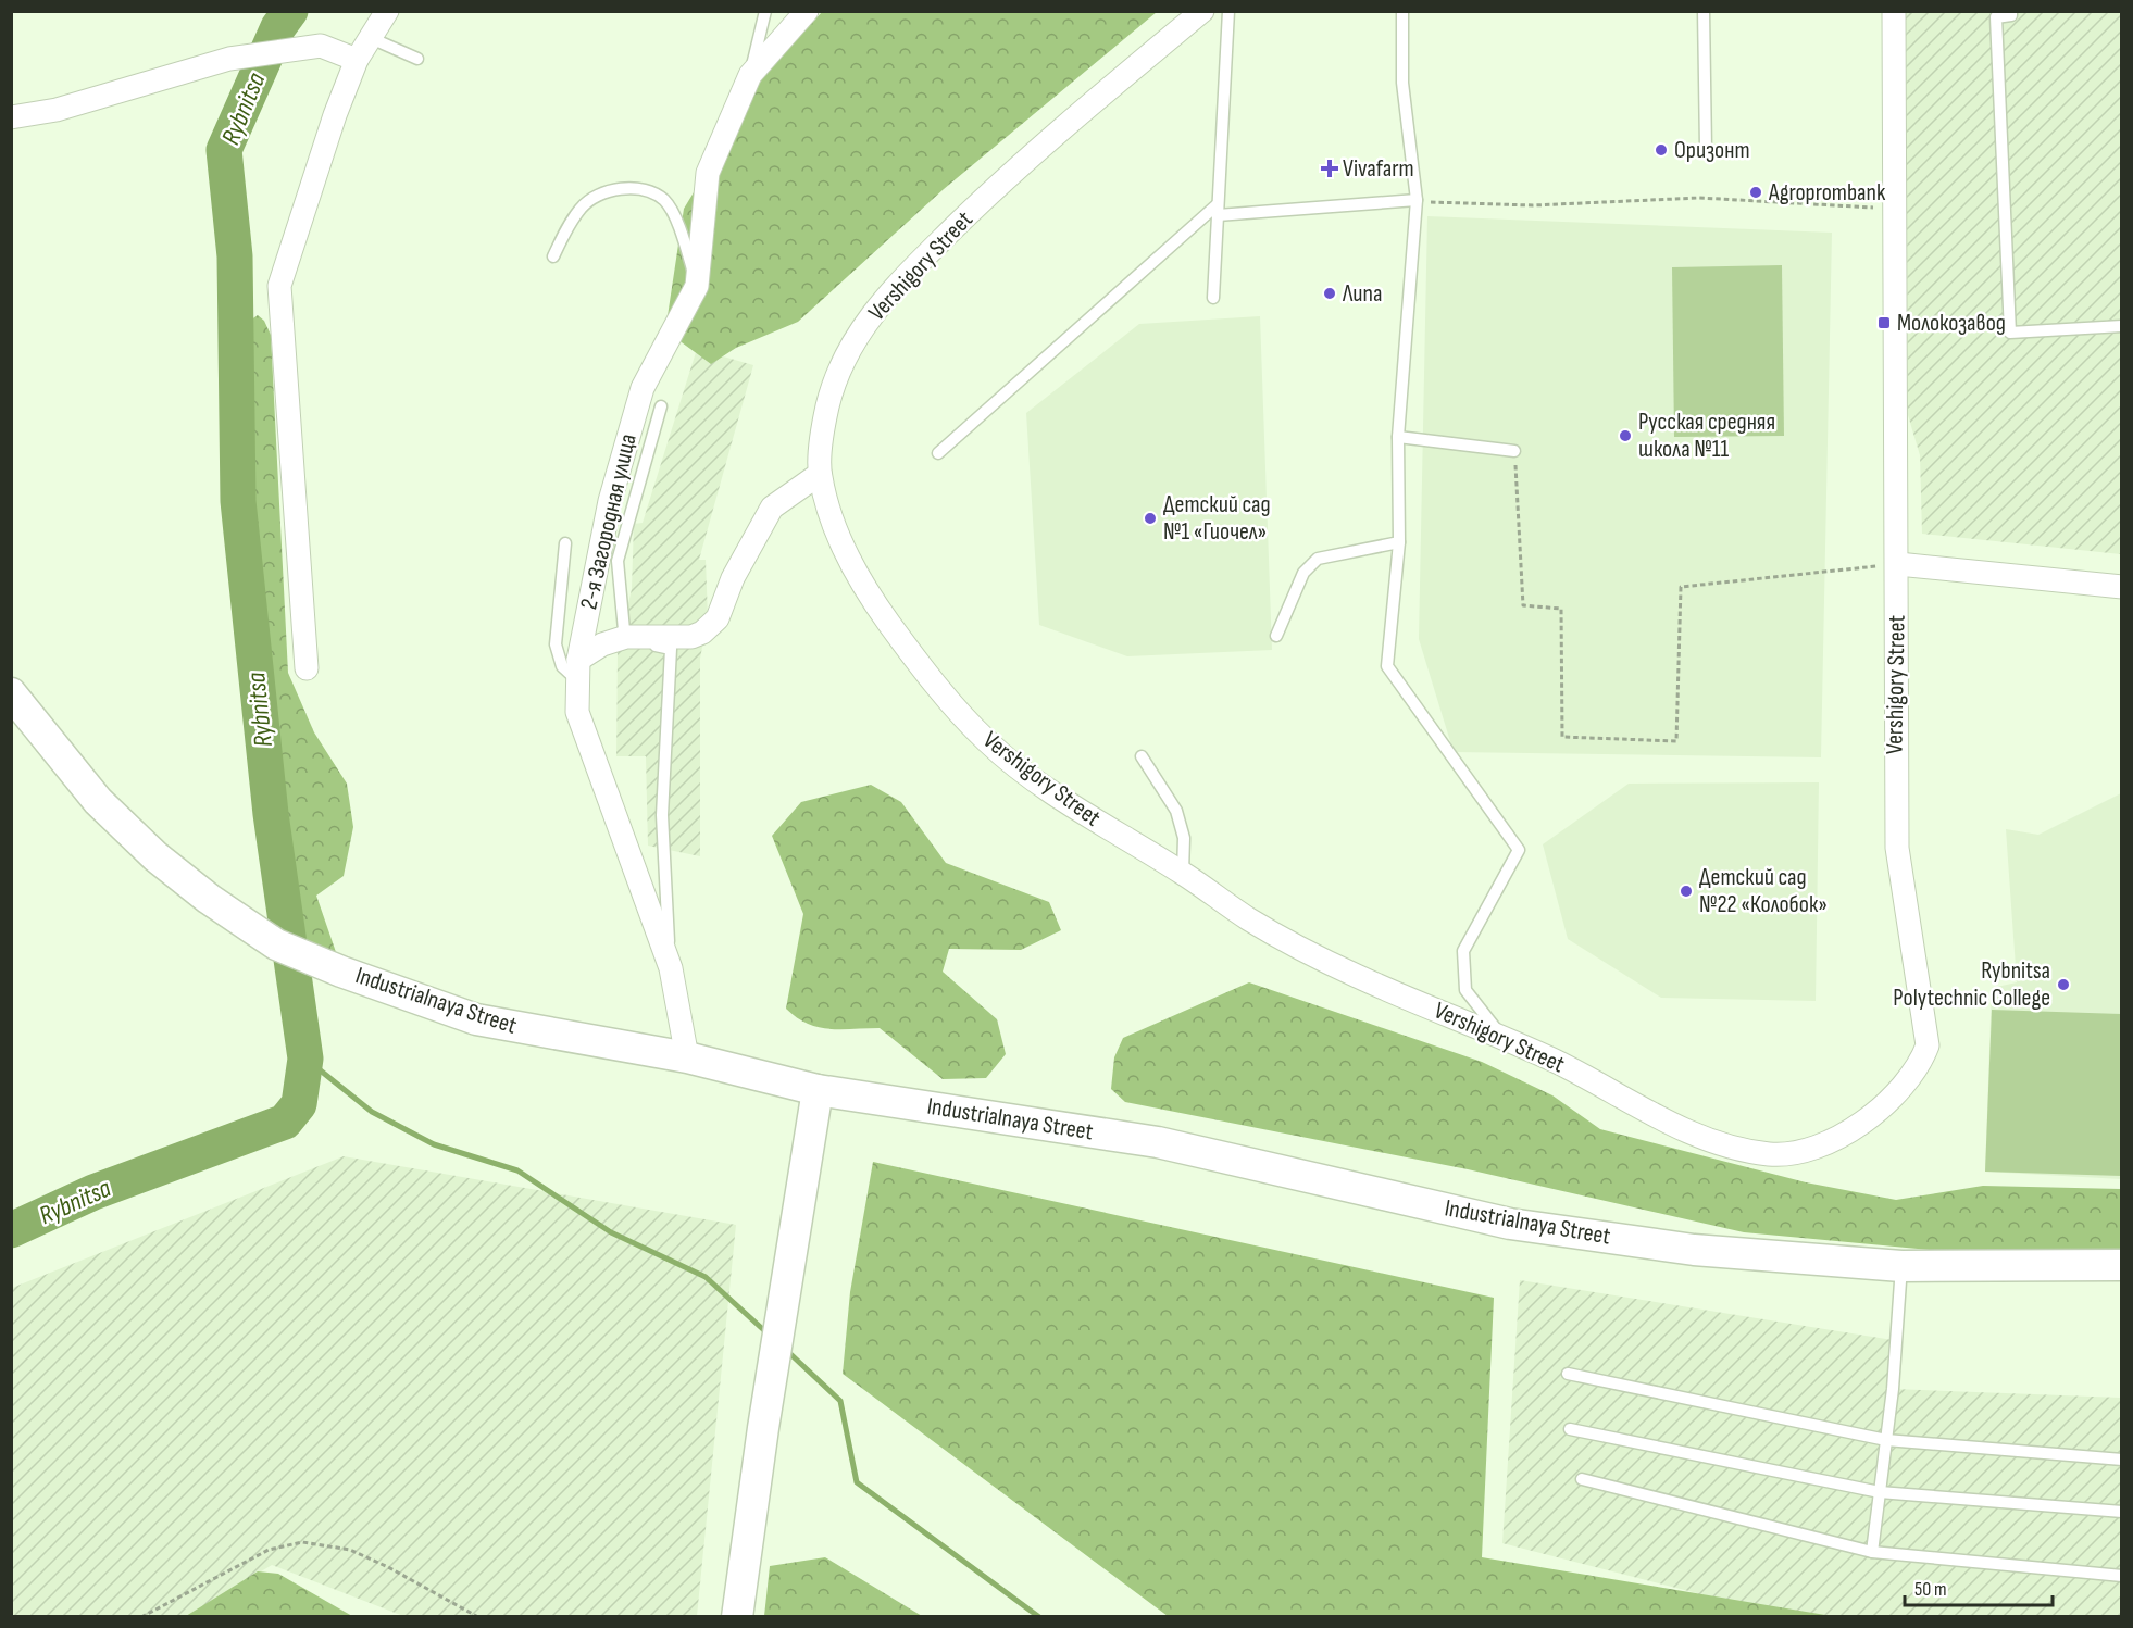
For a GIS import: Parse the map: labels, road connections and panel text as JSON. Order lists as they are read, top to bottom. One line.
{"streets":{"main road":["Industrialnaya Street"],"street":["Vershigory Street","2-я Загородная улица"]},"crossings":[["2-я Загородная улица","Industrialnaya Street"]],"water":["Rybnitsa"],"places":{"other":["Оризонт","Agroprombank","Липа","Русская средняя школа №11","Детский сад №1 «Гиочел»","Детский сад №22 «Колобок»","Rybnitsa Polytechnic College"],"health":["Vivafarm"],"transit":["Молокозавод"]},"scale_bar":"50 m"}
